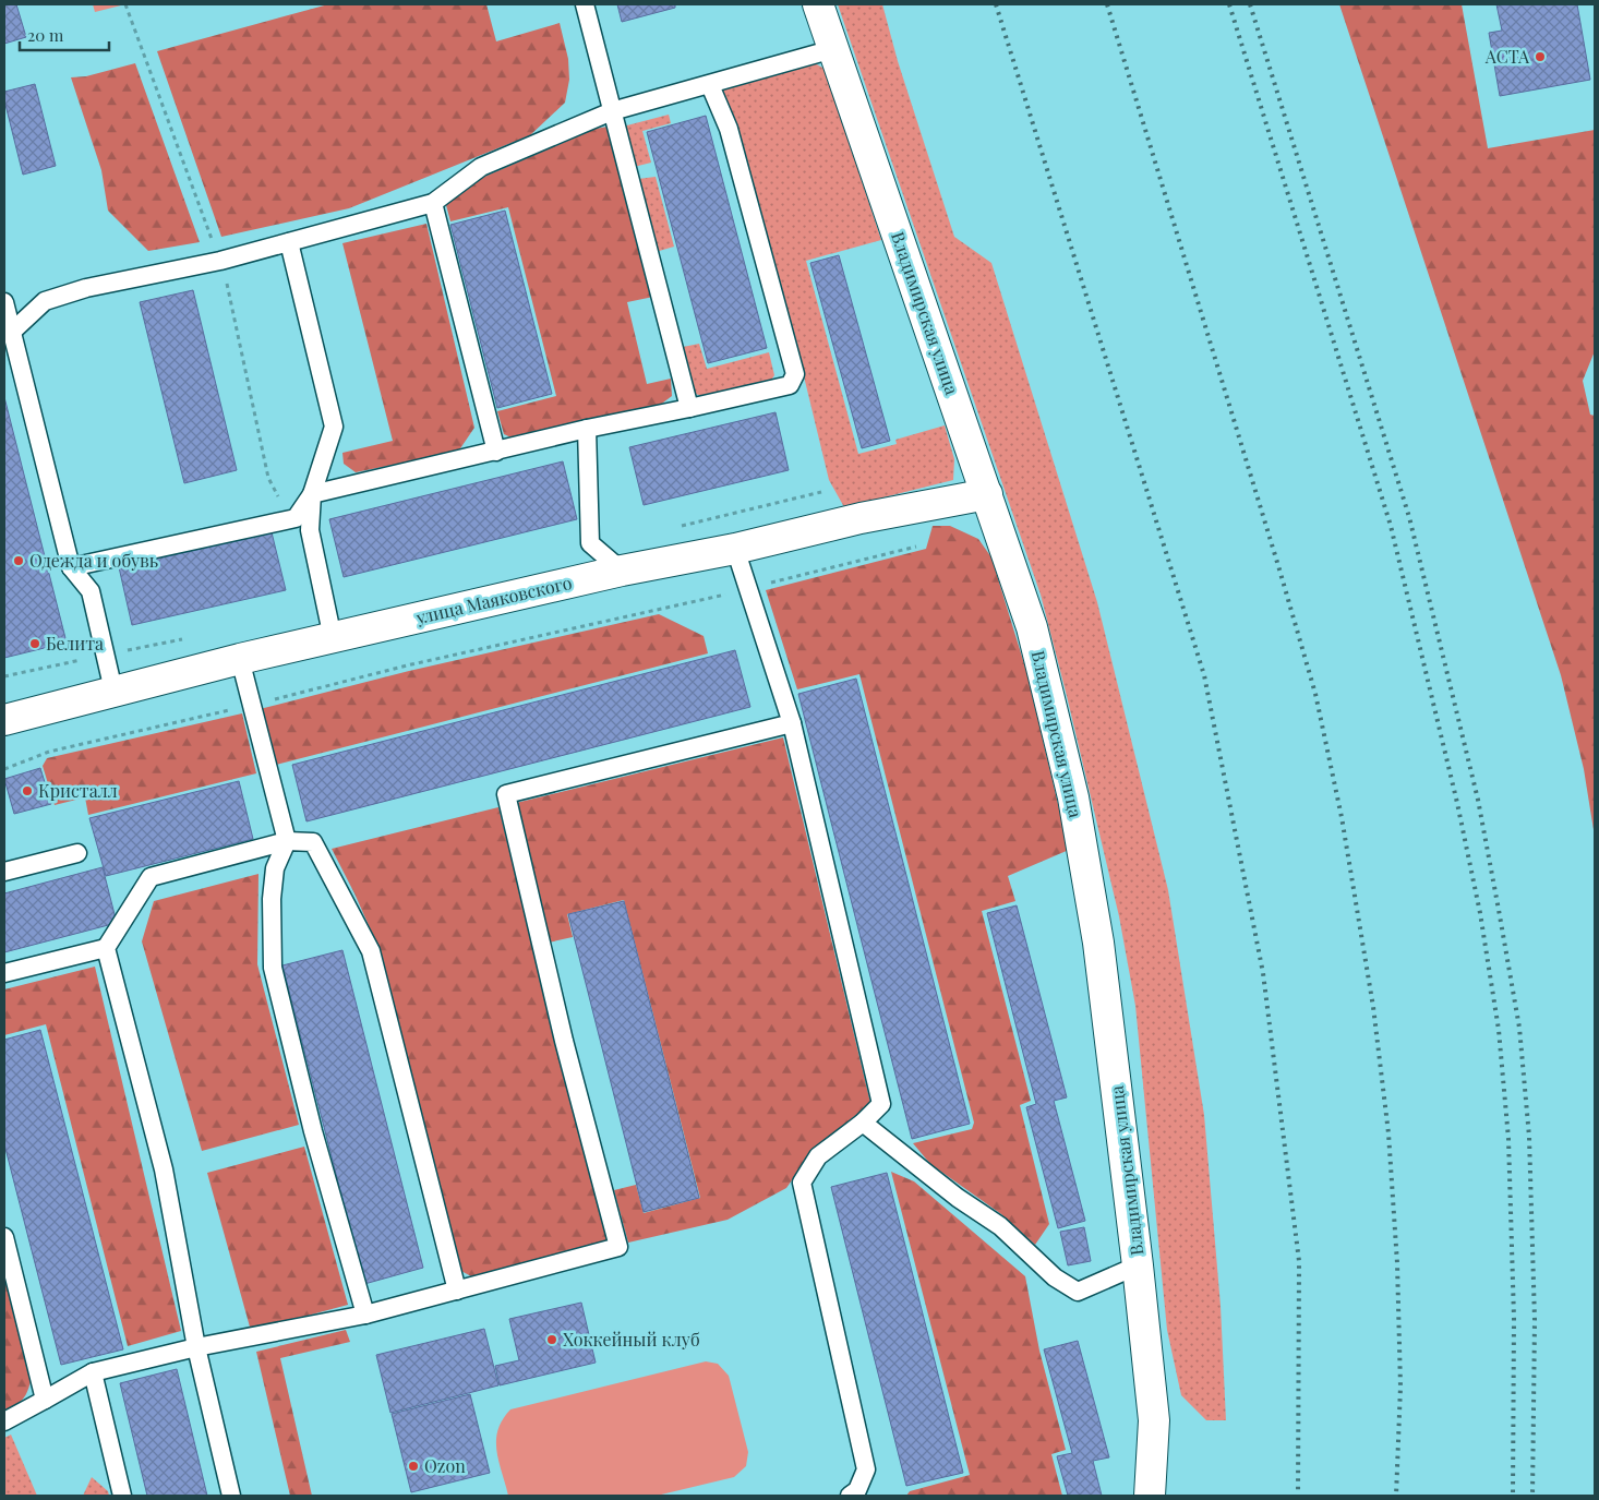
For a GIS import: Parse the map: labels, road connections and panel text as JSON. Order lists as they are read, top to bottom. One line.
{"streets":{"street":["Владимирская улица","улица Маяковского"]},"crossings":[["Владимирская улица","улица Маяковского"]],"places":["АСТА","Одежда и обувь","Белита","Кристалл","Хоккейный клуб","Ozon"],"scale_bar":"20 m"}
